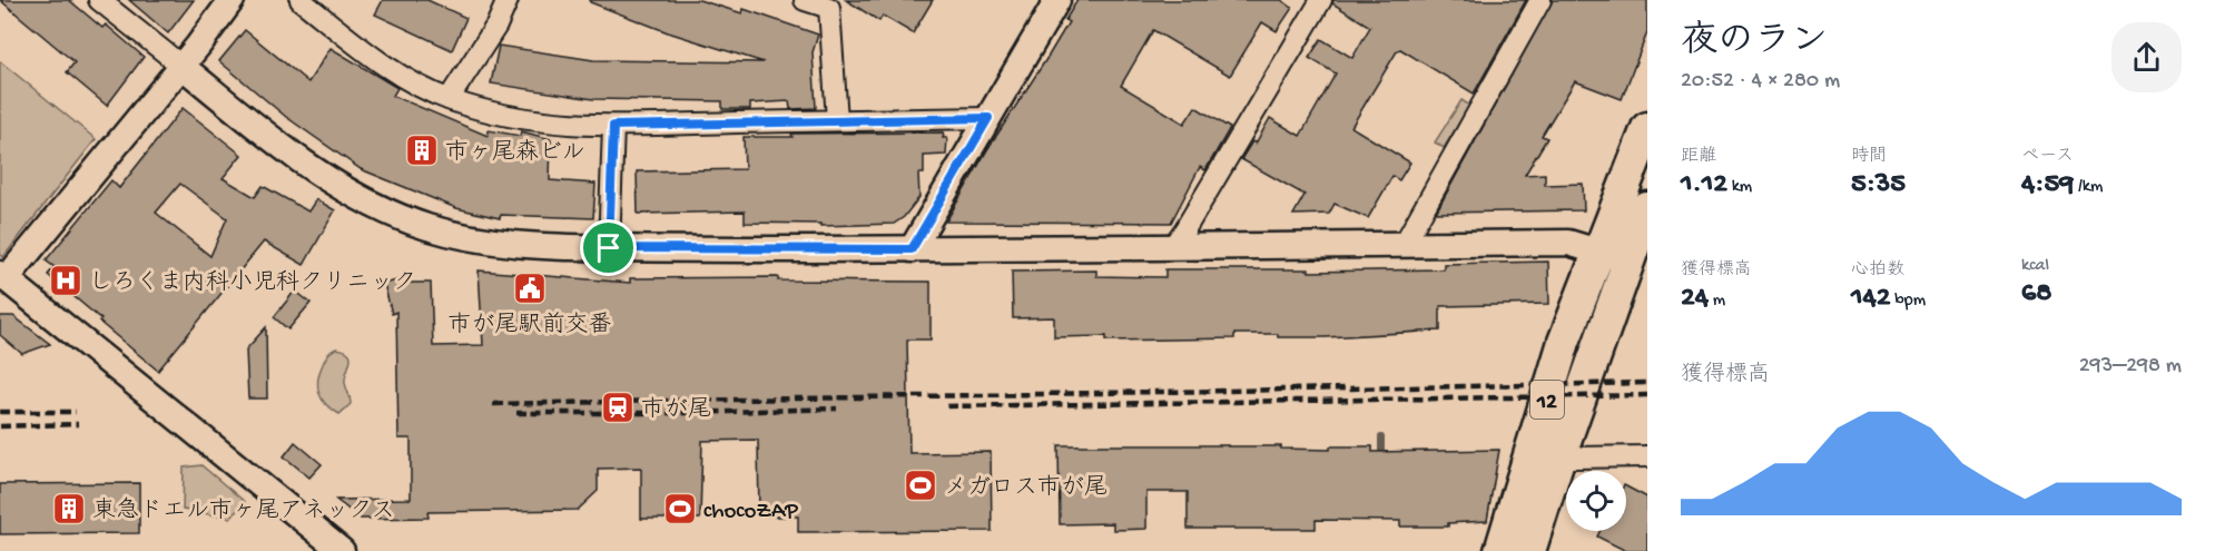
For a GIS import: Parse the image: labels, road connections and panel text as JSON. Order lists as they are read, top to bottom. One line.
{"streets":{"main road":["12"]},"places":{"building":["市ヶ尾森ビル","東急ドエル市ヶ尾アネックス"],"hospital":["しろくま内科小児科クリニック"],"public building":["市が尾駅前交番"],"station":["市が尾"],"sports":["メガロス市が尾","chocoZAP"]},"page":{"heading":["夜のラン","20:52 · 4 × 280 m"],"stats":[["距離","1.12 km"],["時間","5:35"],["ペース","4:59 /km"],["獲得標高","24 m"],["心拍数","142 bpm"],["kcal","68"]],"chart":["獲得標高","293–298 m"]}}
